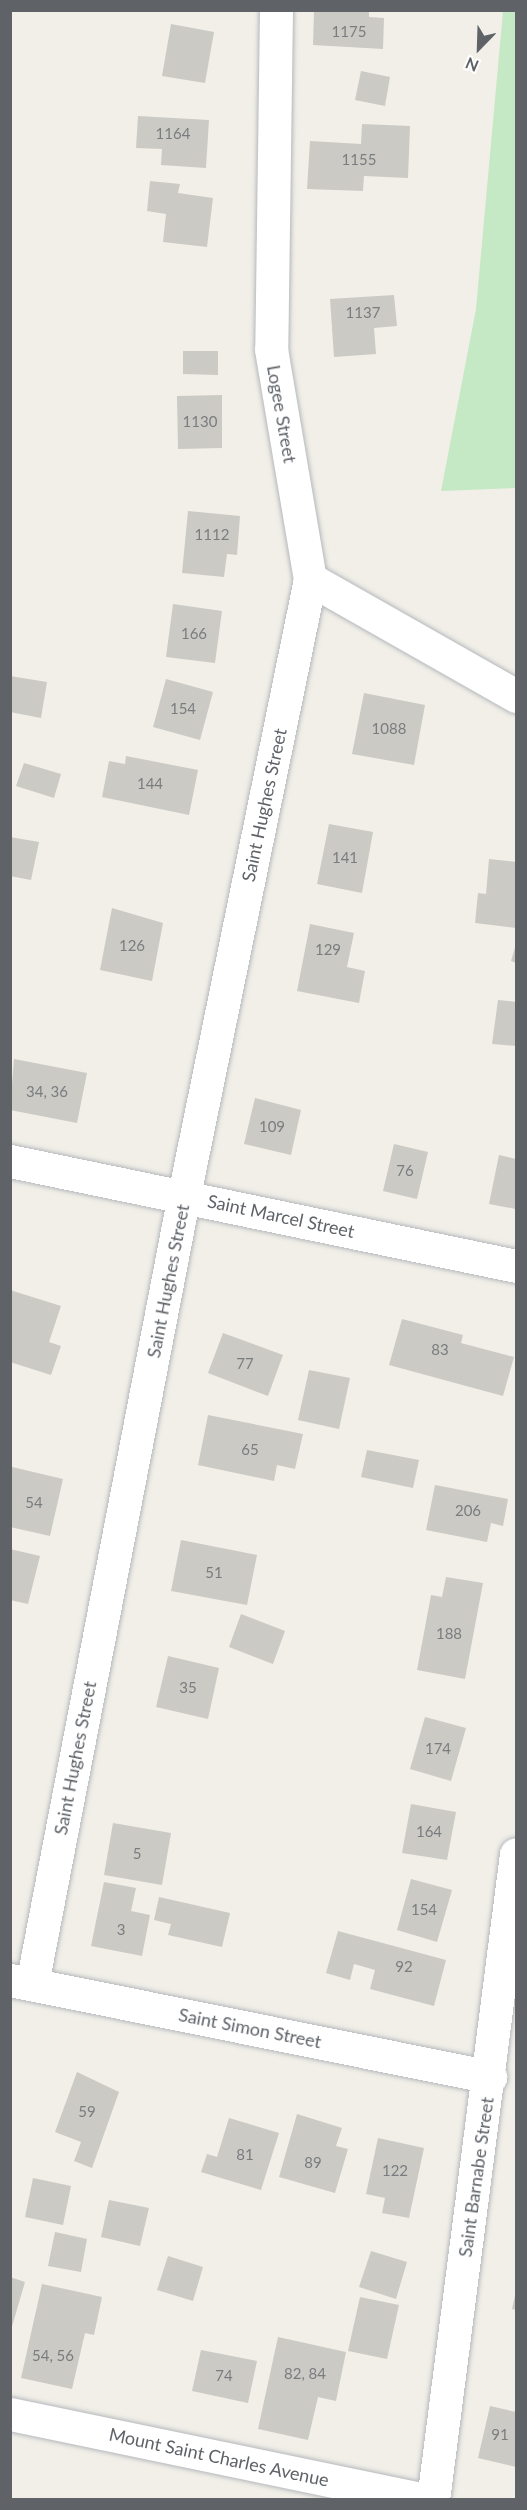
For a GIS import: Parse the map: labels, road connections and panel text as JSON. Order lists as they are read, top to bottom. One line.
{"streets":{"street":["Logee Street","Saint Hughes Street","Saint Marcel Street","Saint Simon Street","Saint Barnabe Street","Mount Saint Charles Avenue"]},"crossings":[["Logee Street","Saint Hughes Street"],["Saint Hughes Street","Saint Marcel Street"],["Saint Hughes Street","Saint Simon Street"],["Saint Simon Street","Saint Barnabe Street"]],"house_numbers":["1175","1164","1155","1137","1130","1112","166","154","1088","144","141","126","129","34, 36","109","76","83","77","65","54","206","51","188","35","174","164","5","154","3","92","59","81","89","122","54, 56","82, 84","74","91"],"north":"bottom left"}
